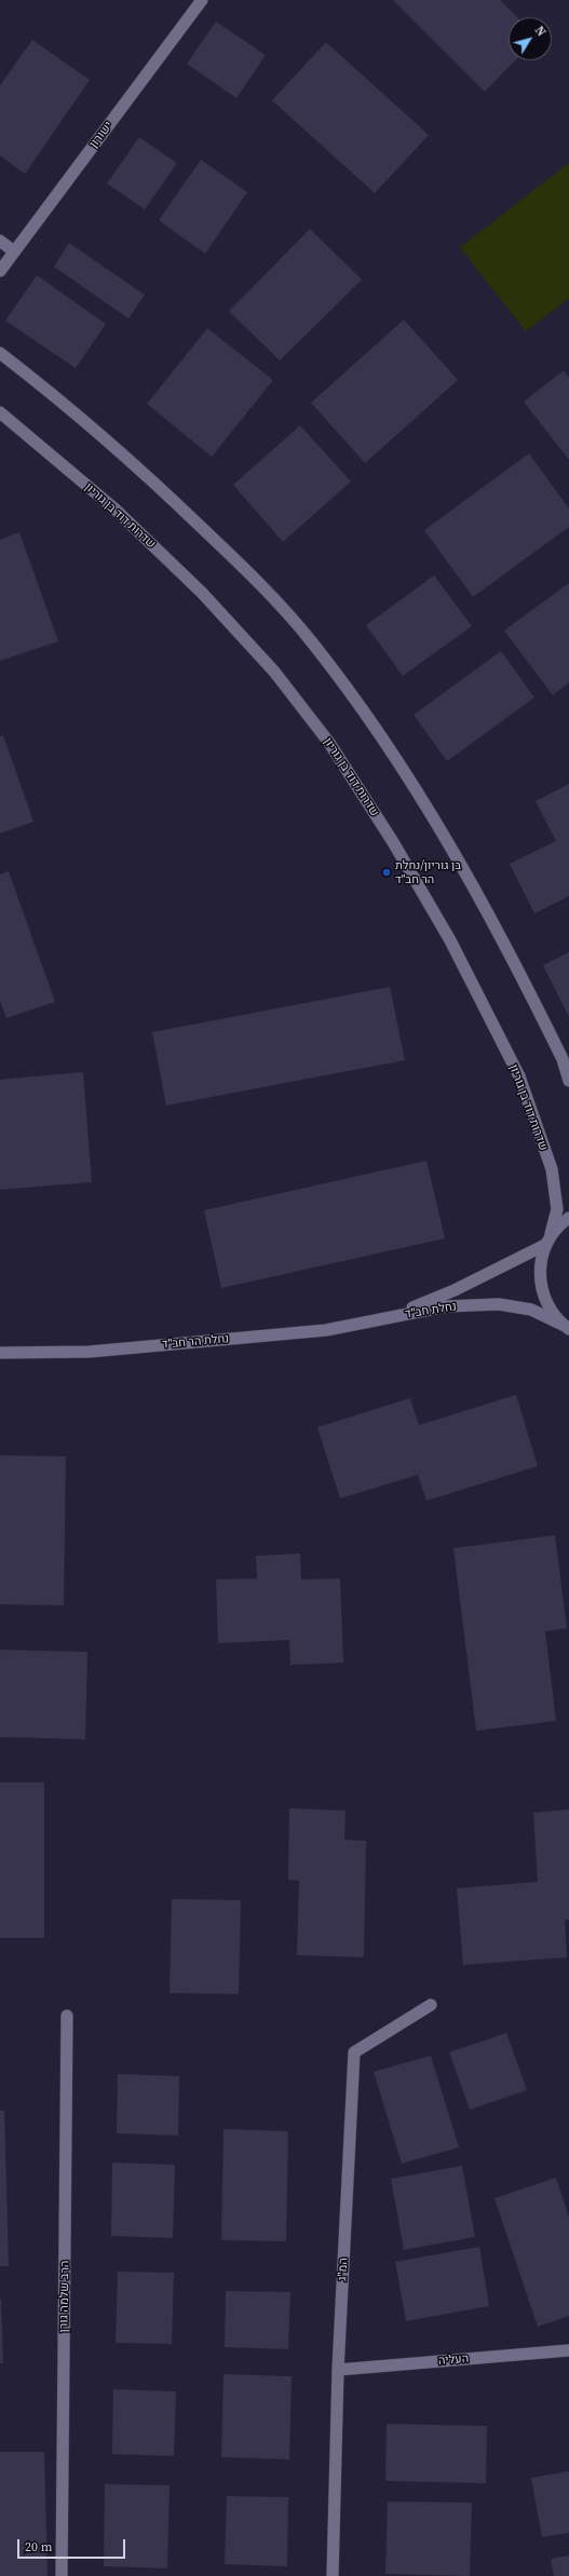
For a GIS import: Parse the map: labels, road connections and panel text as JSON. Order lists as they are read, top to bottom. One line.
{"streets":{"street":["ישורון","שדרות דוד בן גוריון","נחלת חב\"ד","נחלת הר חב\"ד","המ\"ג","הרב שלמה גורן","העליה"]},"crossings":[["שדרות דוד בן גוריון","נחלת חב\"ד"],["נחלת חב\"ד","נחלת הר חב\"ד"],["המ\"ג","העליה"]],"places":["בן גוריון/נחלת הר חב״ד"],"scale_bar":"20 m","north":"top right"}
